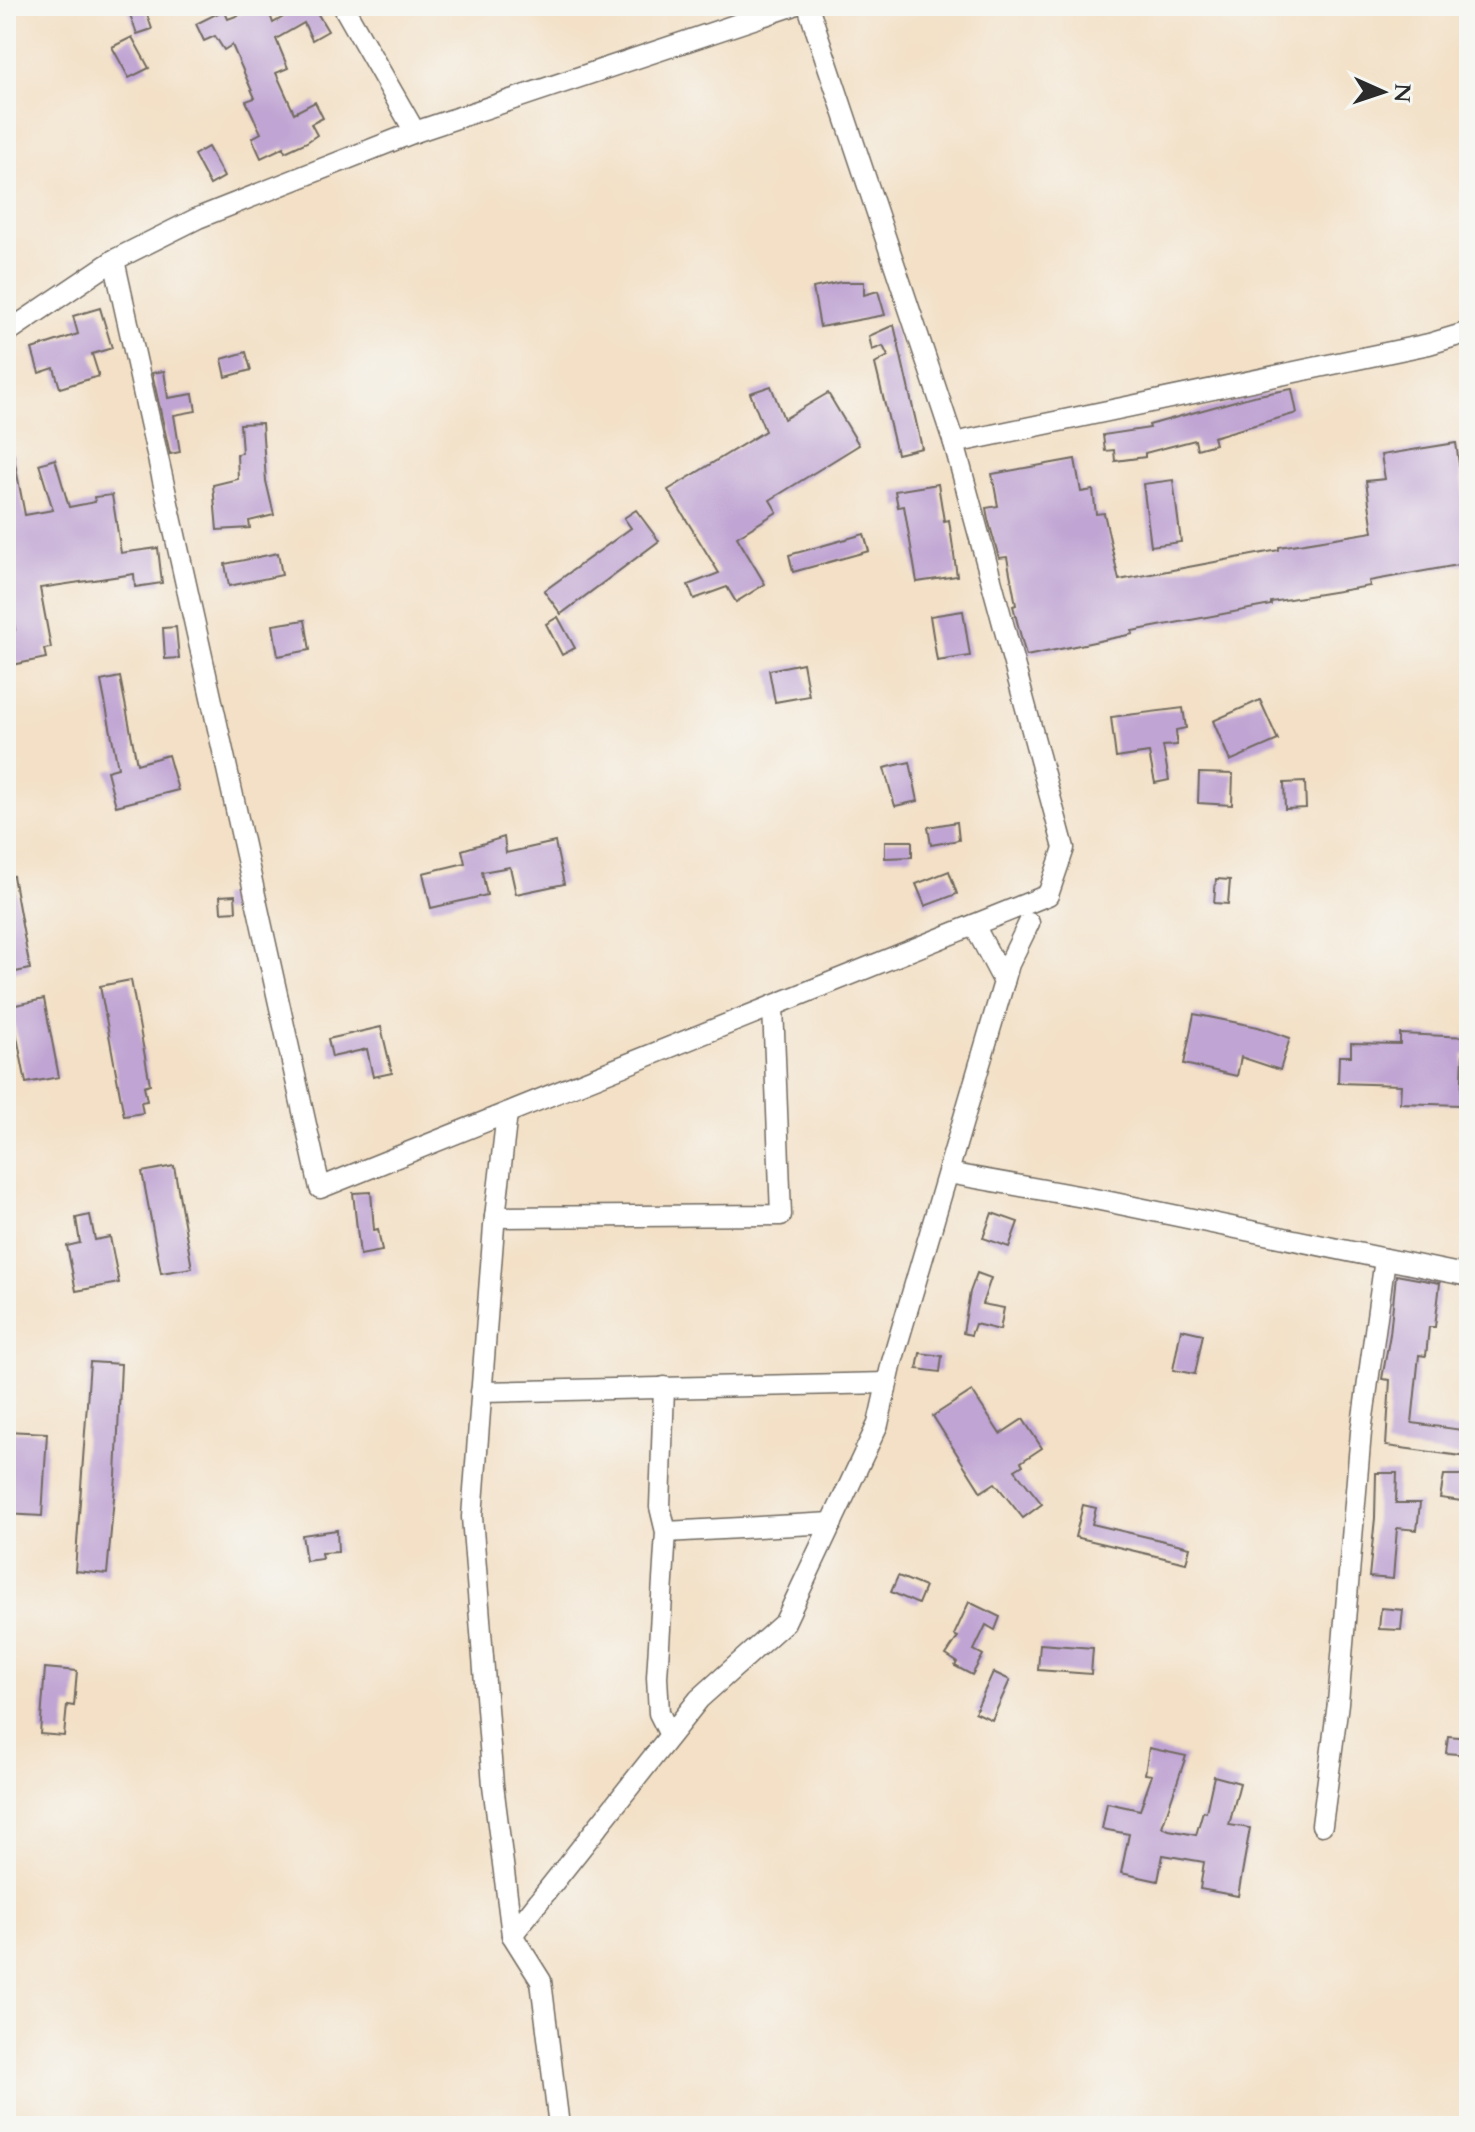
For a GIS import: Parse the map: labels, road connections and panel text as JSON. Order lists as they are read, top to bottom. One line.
{"north":"right"}
